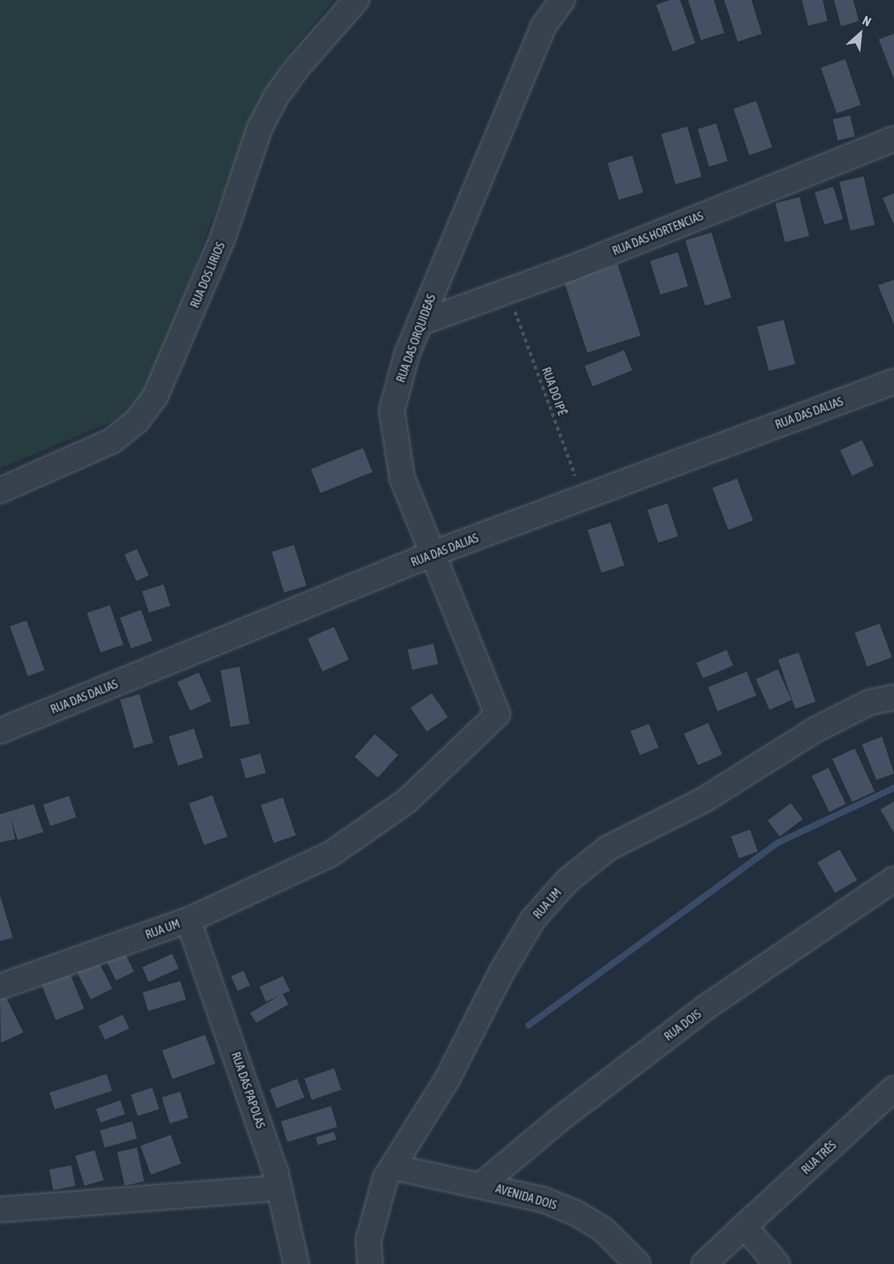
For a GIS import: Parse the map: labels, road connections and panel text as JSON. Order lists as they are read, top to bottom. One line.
{"streets":{"street":["RUA DAS HORTENCIAS","RUA DOS LIRIOS","RUA DAS ORQUIDEAS","RUA DAS DALIAS","RUA UM","RUA DOIS","RUA DAS PAPOLAS","RUA TRÊS","AVENIDA DOIS"],"path":["RUA DO IPÊ"]},"crossings":[["RUA DAS HORTENCIAS","RUA DAS ORQUIDEAS"],["RUA DAS HORTENCIAS","RUA DO IPÊ"],["RUA DAS ORQUIDEAS","RUA DAS DALIAS"],["RUA DAS ORQUIDEAS","RUA UM"],["RUA DO IPÊ","RUA DAS DALIAS"],["RUA UM","RUA DAS PAPOLAS"],["RUA UM","AVENIDA DOIS"],["RUA DOIS","AVENIDA DOIS"]],"north":"top right"}
